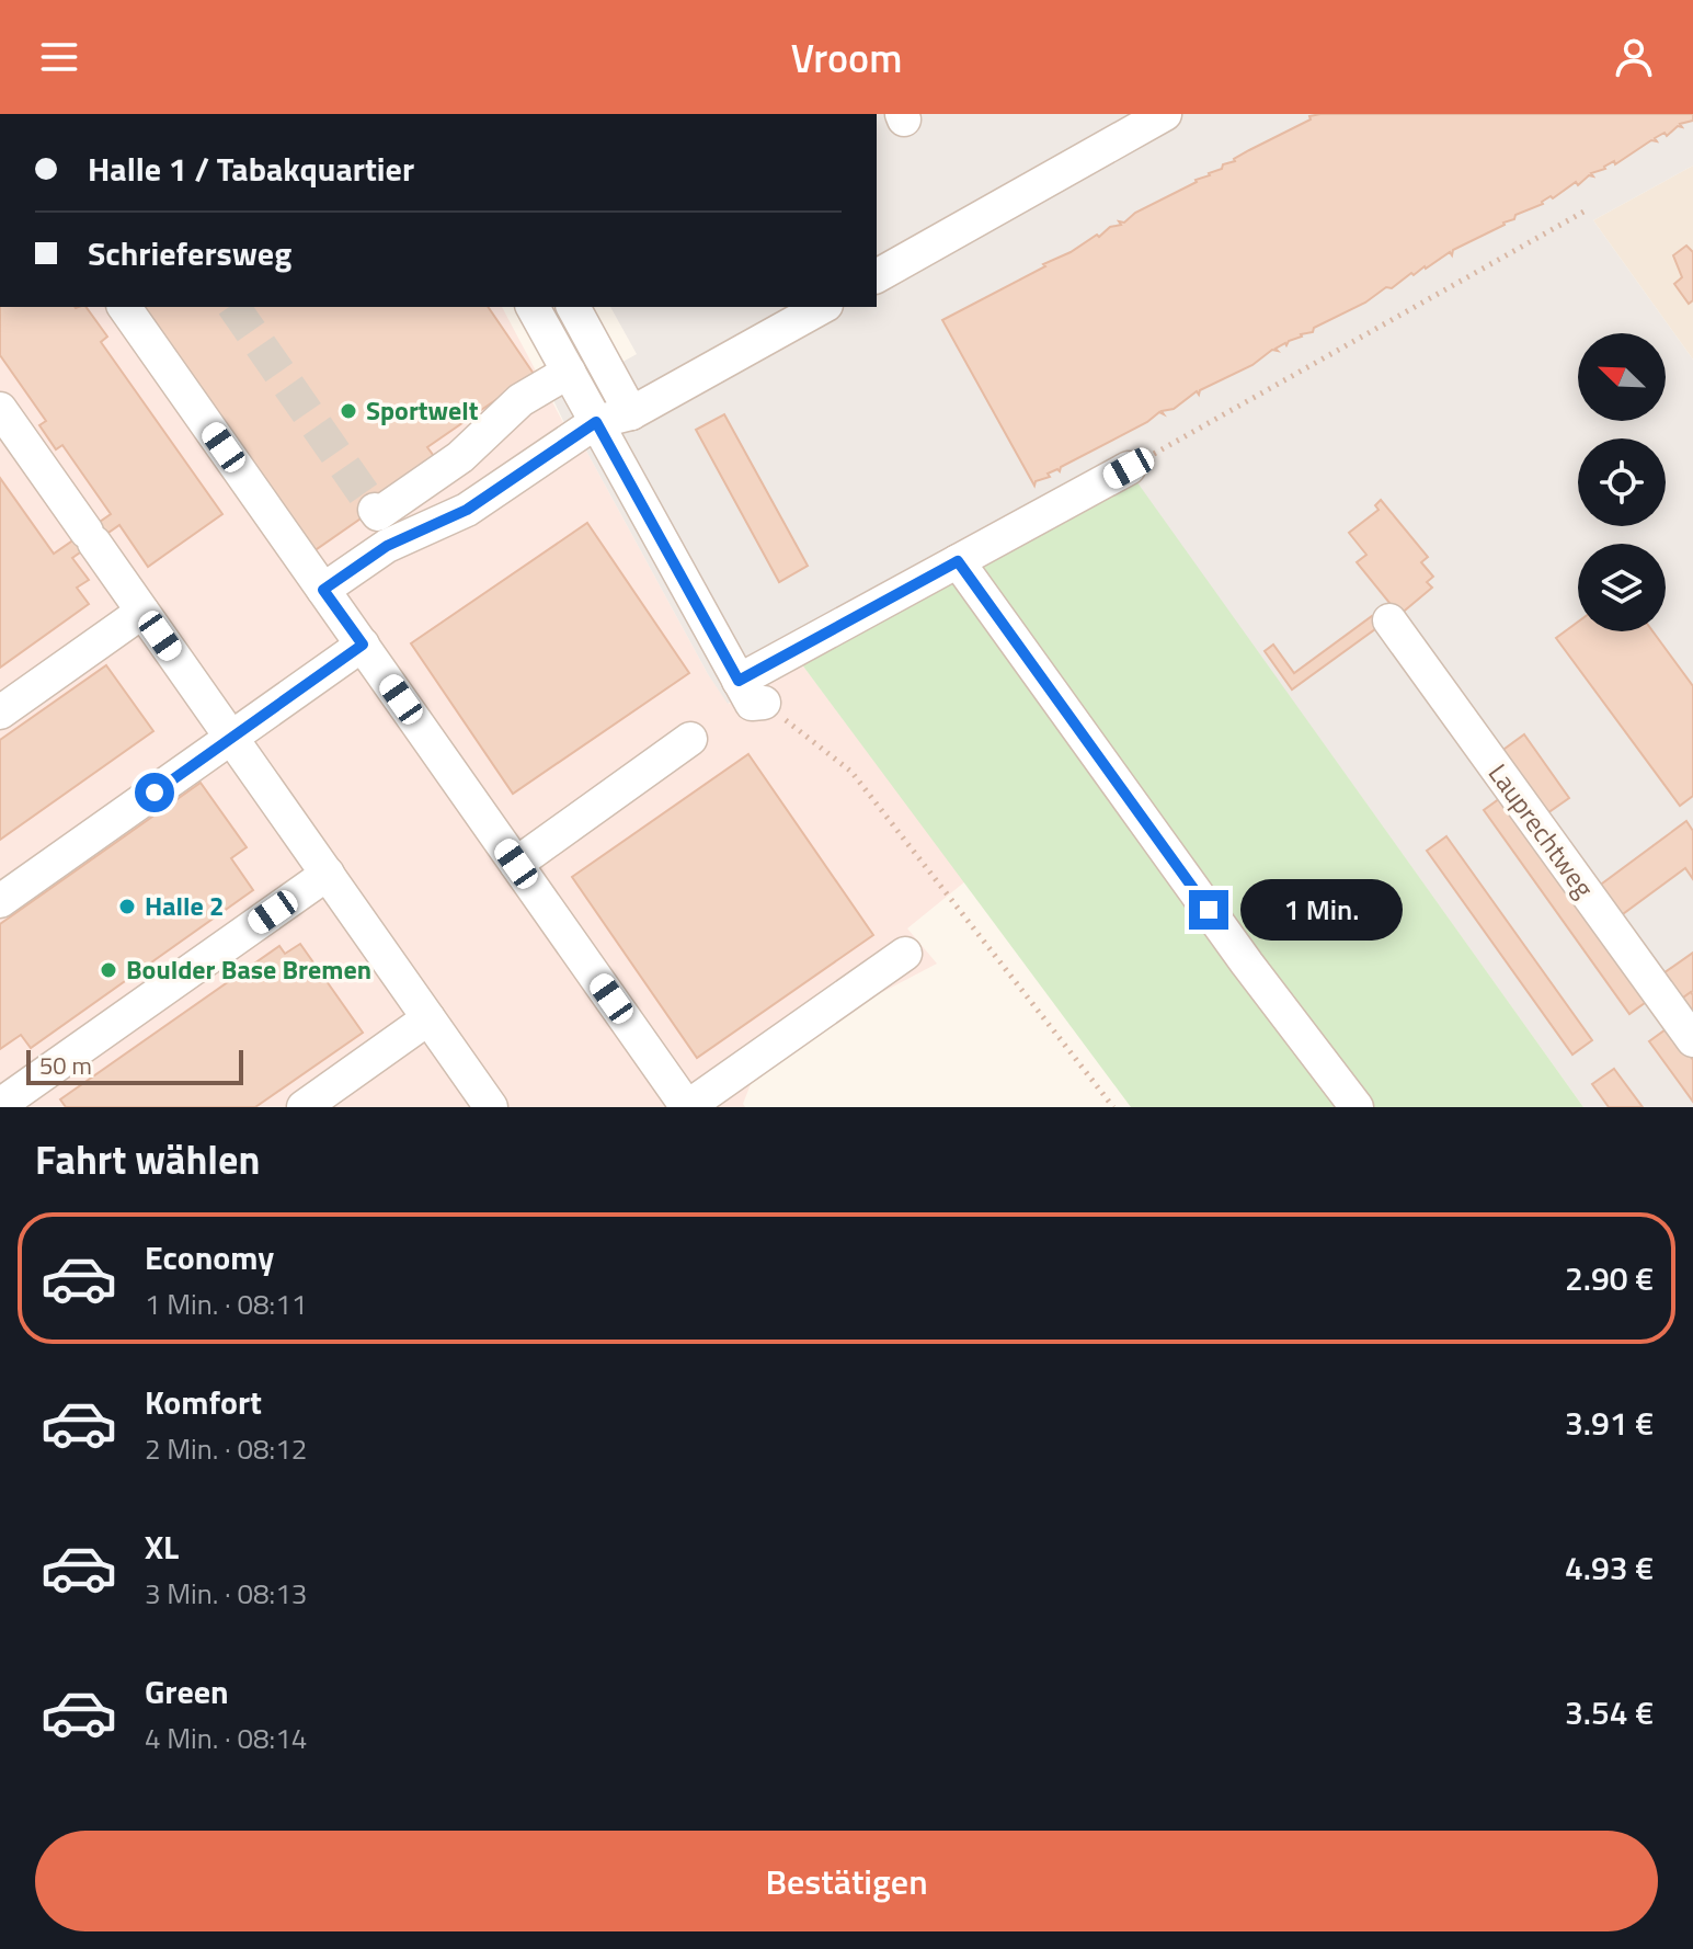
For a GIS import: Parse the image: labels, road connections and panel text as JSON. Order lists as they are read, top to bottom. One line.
{"streets":{"street":["Lauprechtweg"]},"places":["Sportwelt","Halle 2","Boulder Base Bremen"],"scale_bar":"50 m","north":"top left","page":{"header":"Vroom","banner":["Halle 1 / Tabakquartier","Schriefersweg"],"bubble":"1 Min.","scale":"50 m","heading":"Fahrt wählen","list":[{"name":"Economy","note":"1 Min. · 08:11","value":"2.90 €"},{"name":"Komfort","note":"2 Min. · 08:12","value":"3.91 €"},{"name":"XL","note":"3 Min. · 08:13","value":"4.93 €"},{"name":"Green","note":"4 Min. · 08:14","value":"3.54 €"}],"buttons":"Bestätigen"}}
